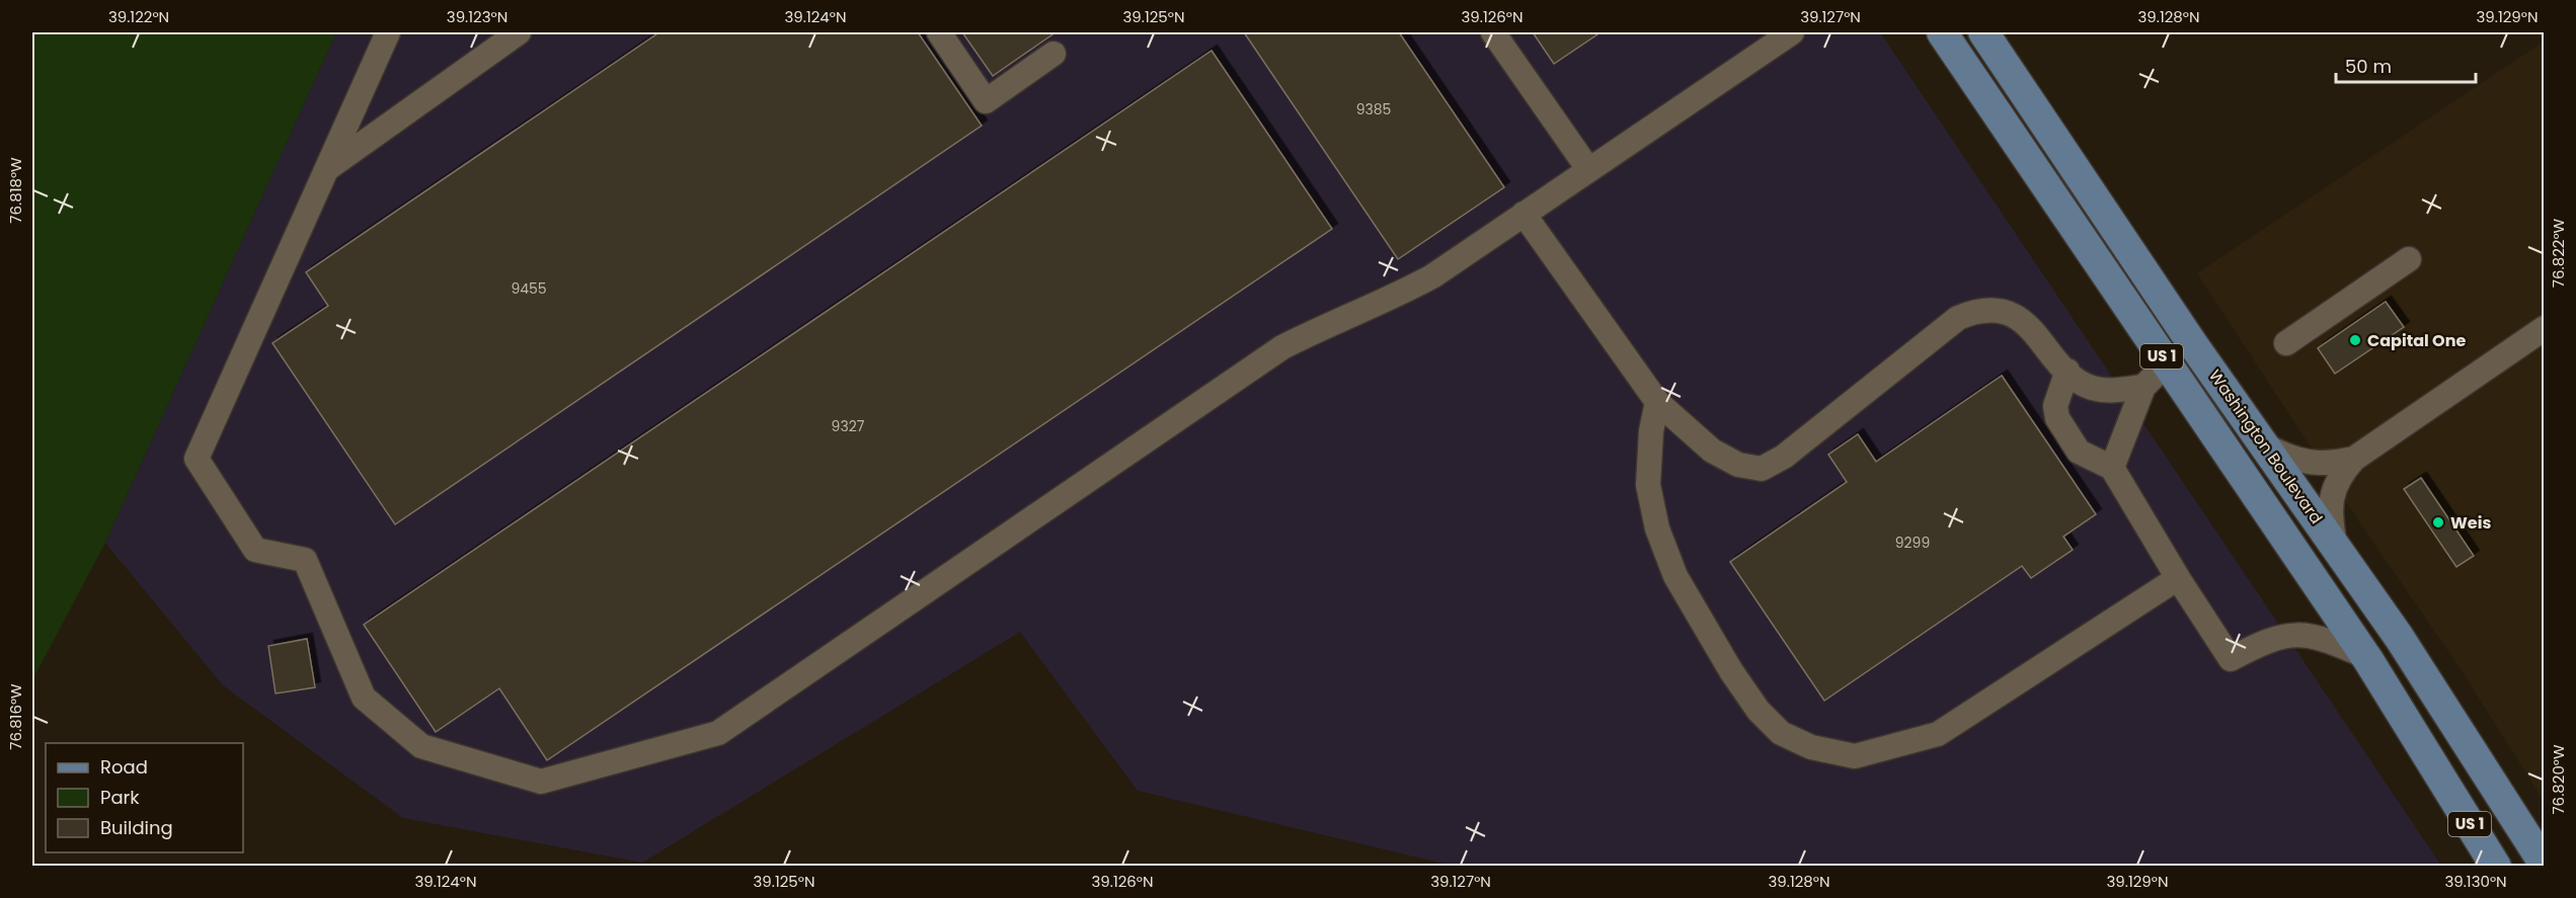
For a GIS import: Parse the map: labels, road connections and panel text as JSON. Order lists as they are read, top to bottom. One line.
{"streets":{"main road":["US 1","Washington Boulevard"]},"places":["Capital One","Weis"],"house_numbers":["9385","9455","9327","9299"],"legend":["Road","Park","Building"],"scale_bar":"50 m","coordinates":["39.122°N","39.123°N","39.124°N","39.125°N","39.126°N","39.127°N","39.128°N","39.129°N","76.818°W","76.822°W","76.816°W","76.820°W","39.130°N"]}
